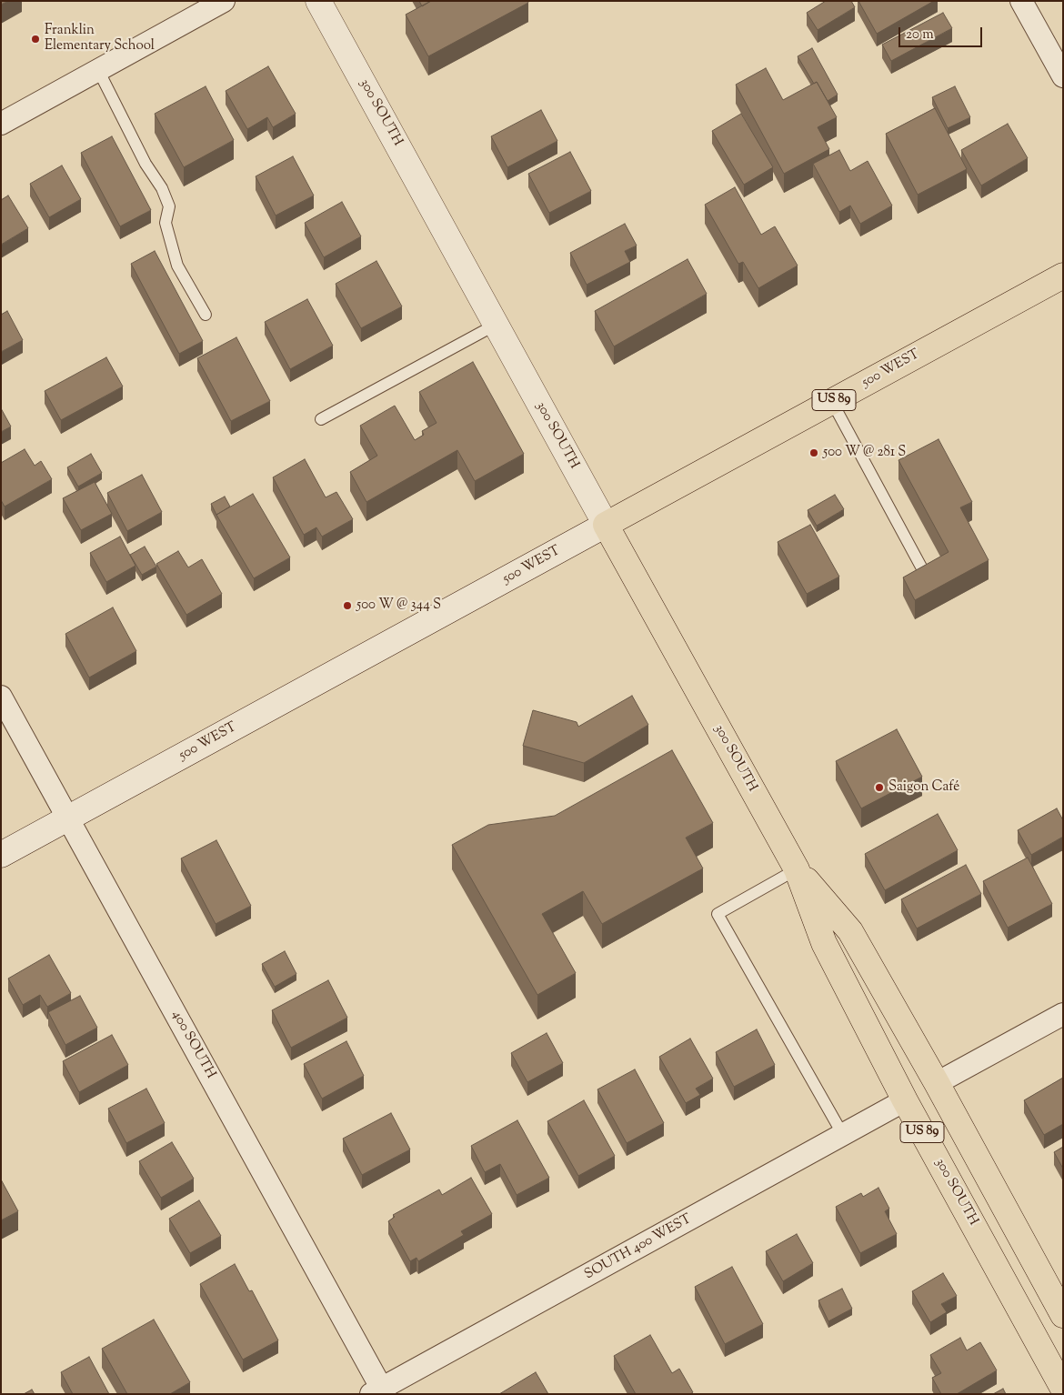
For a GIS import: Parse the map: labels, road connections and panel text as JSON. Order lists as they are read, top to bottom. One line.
{"streets":{"main road":["300 SOUTH","500 WEST","US 89"],"street":["400 SOUTH","SOUTH 400 WEST"]},"crossings":[["300 SOUTH","500 WEST"],["300 SOUTH","SOUTH 400 WEST"],["500 WEST","400 SOUTH"],["400 SOUTH","SOUTH 400 WEST"]],"places":["Franklin Elementary School","500 W @ 281 S","500 W @ 344 S","Saigon Café"],"scale_bar":"20 m"}
